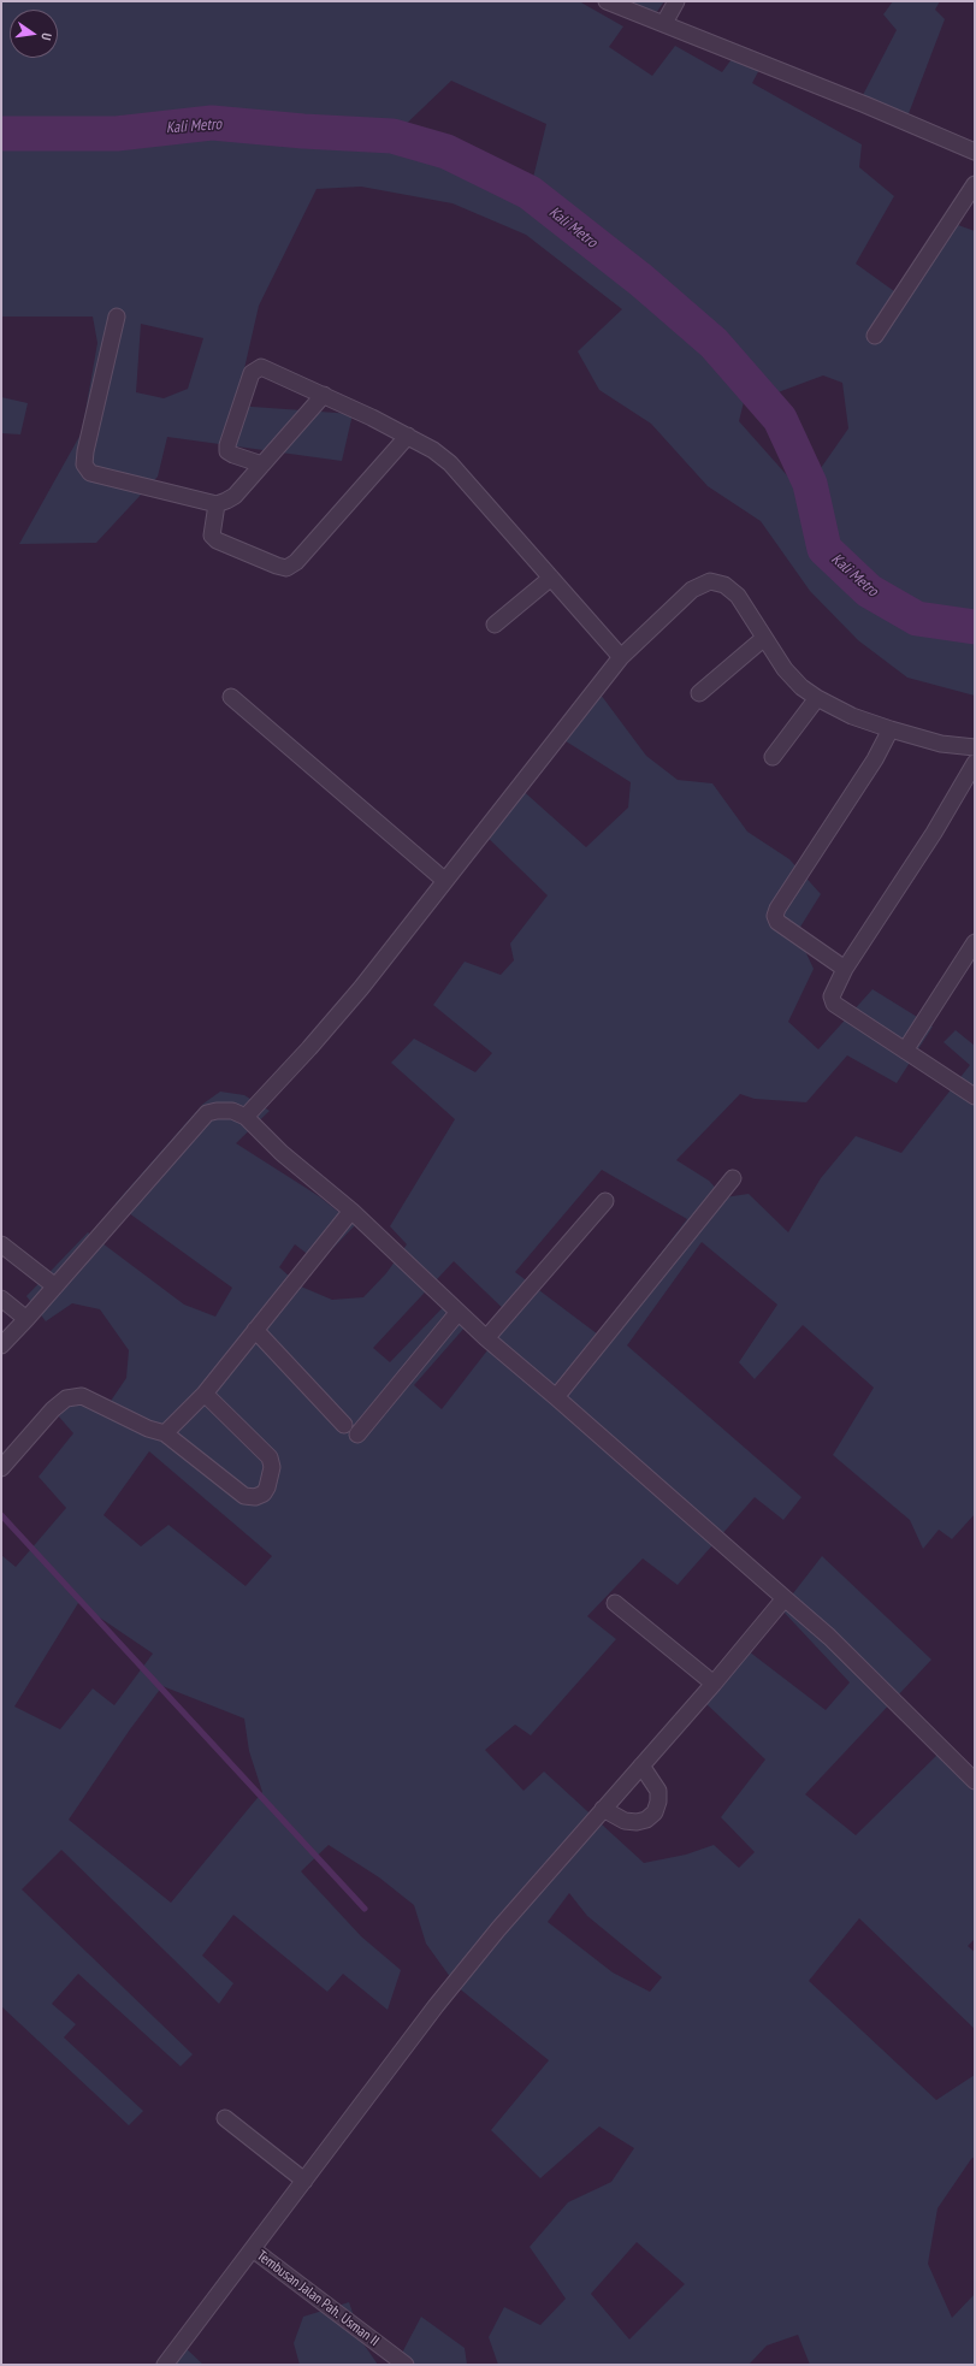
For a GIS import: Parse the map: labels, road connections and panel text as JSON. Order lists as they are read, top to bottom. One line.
{"streets":{"street":["Tembusan Jalan Pah. Usman II"]},"water":["Kali Metro"],"north":"right"}
